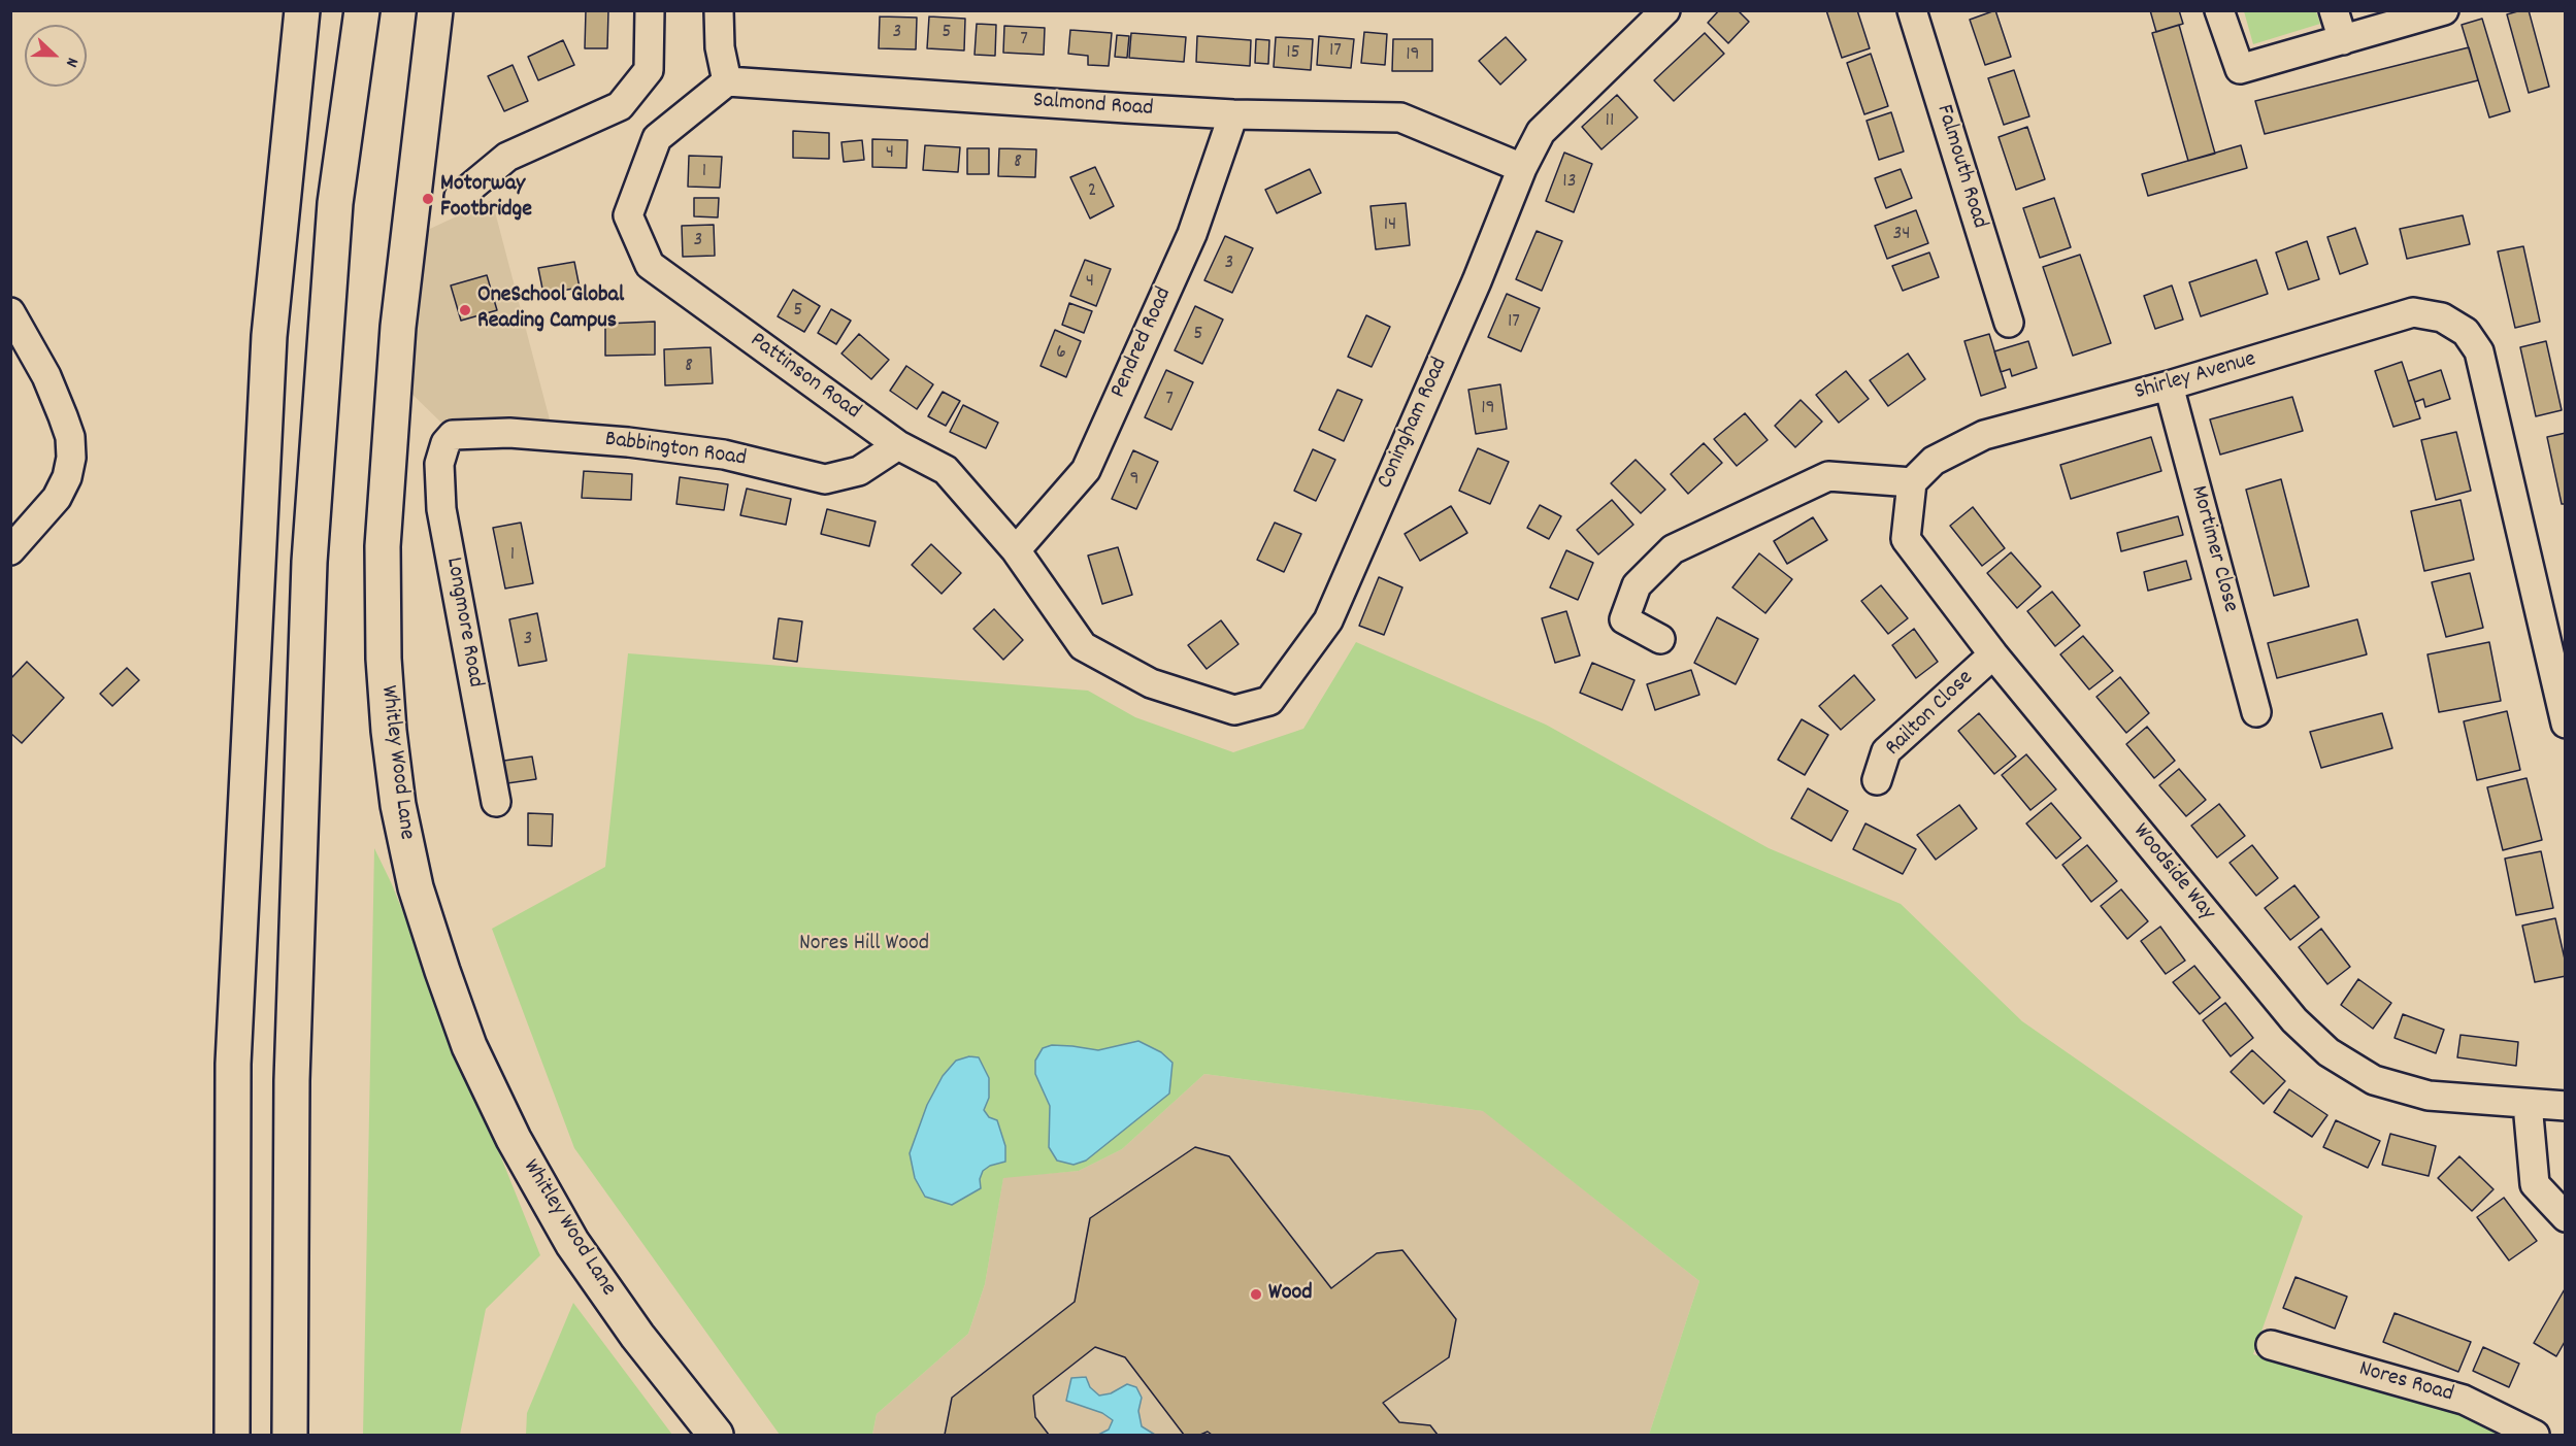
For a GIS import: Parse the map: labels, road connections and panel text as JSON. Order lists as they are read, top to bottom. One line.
{"streets":{"main road":["Whitley Wood Lane"],"street":["Salmond Road","Falmouth Road","Pendred Road","Pattinson Road","Shirley Avenue","Coningham Road","Babbington Road","Mortimer Close","Longmore Road","Railton Close","Woodside Way","Nores Road"]},"crossings":[["Salmond Road","Pendred Road"],["Salmond Road","Pattinson Road"],["Salmond Road","Coningham Road"],["Pendred Road","Pattinson Road"],["Pattinson Road","Coningham Road"],["Pattinson Road","Babbington Road"],["Shirley Avenue","Mortimer Close"],["Shirley Avenue","Woodside Way"],["Babbington Road","Longmore Road"],["Railton Close","Woodside Way"]],"parks":["Nores Hill Wood"],"places":["Motorway Footbridge","OneSchool Global Reading Campus","Wood"],"house_numbers":["3","5","7","17","15","19","11","4","8","1","13","2","14","34","3","3","4","5","17","5","6","8","7","19","9","1","3"],"north":"right"}
